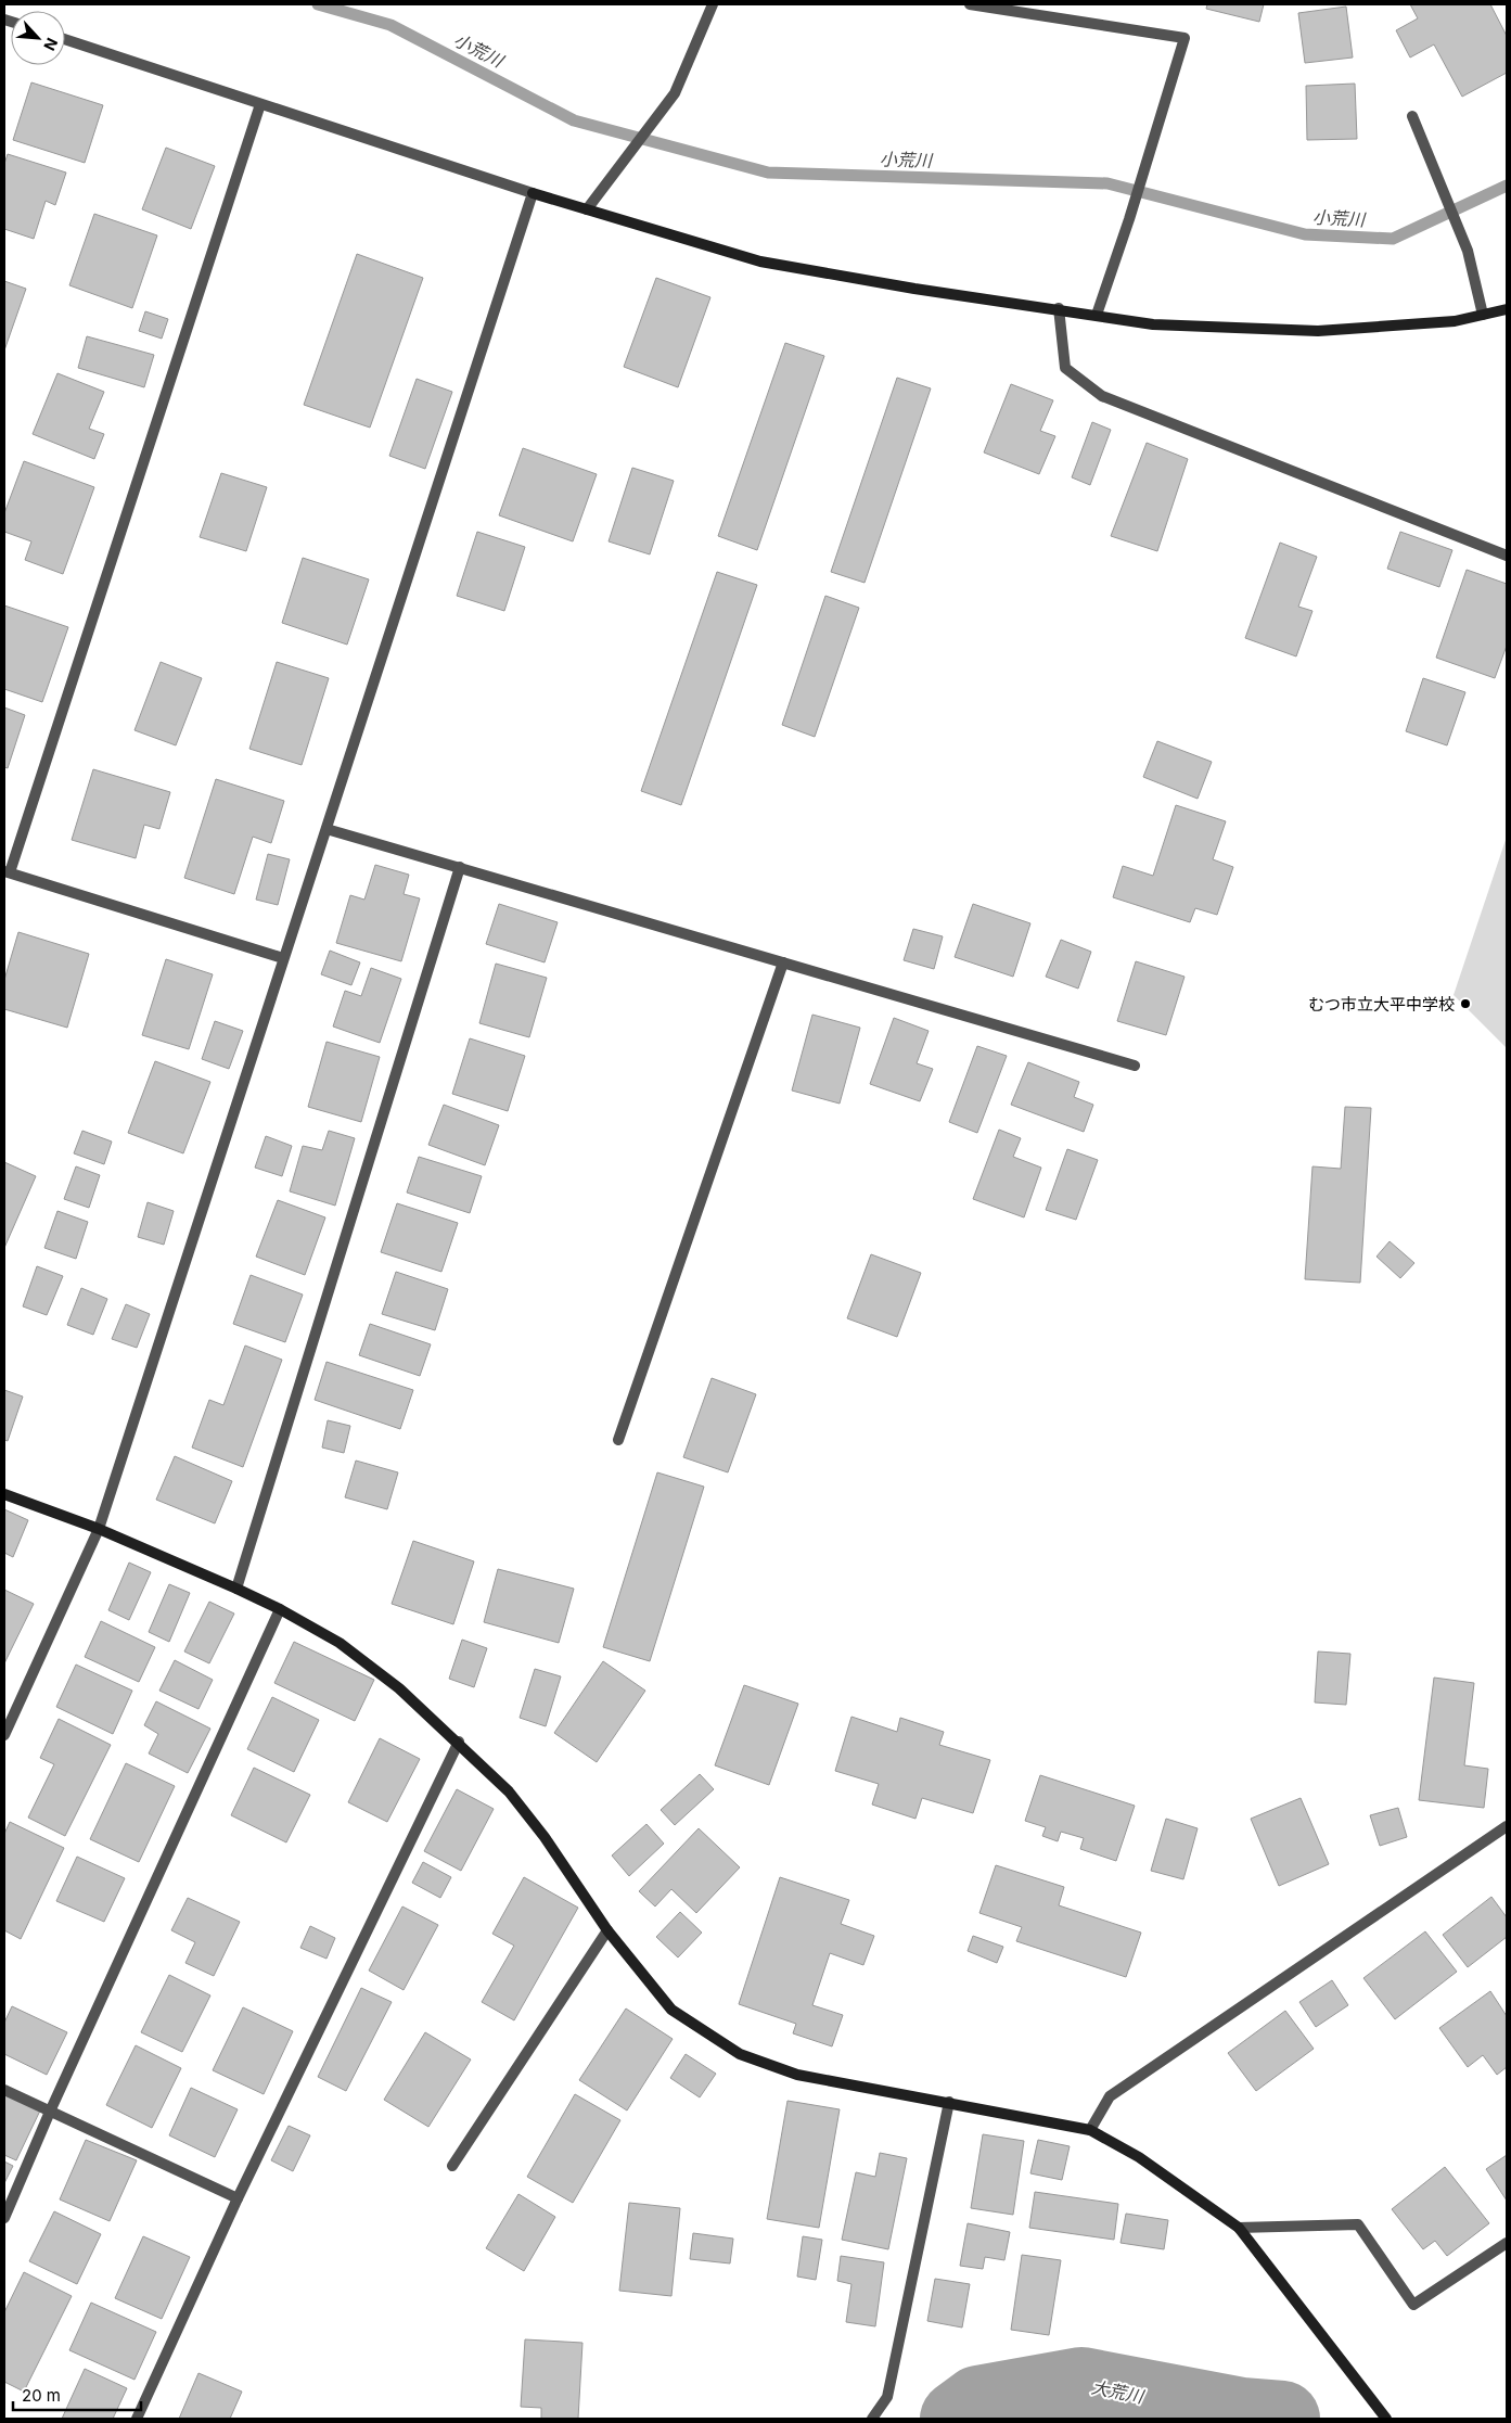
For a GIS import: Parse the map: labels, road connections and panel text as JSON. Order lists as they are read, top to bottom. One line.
{"water":["小荒川","大荒川"],"places":["むつ市立大平中学校"],"scale_bar":"20 m","north":"bottom right"}
